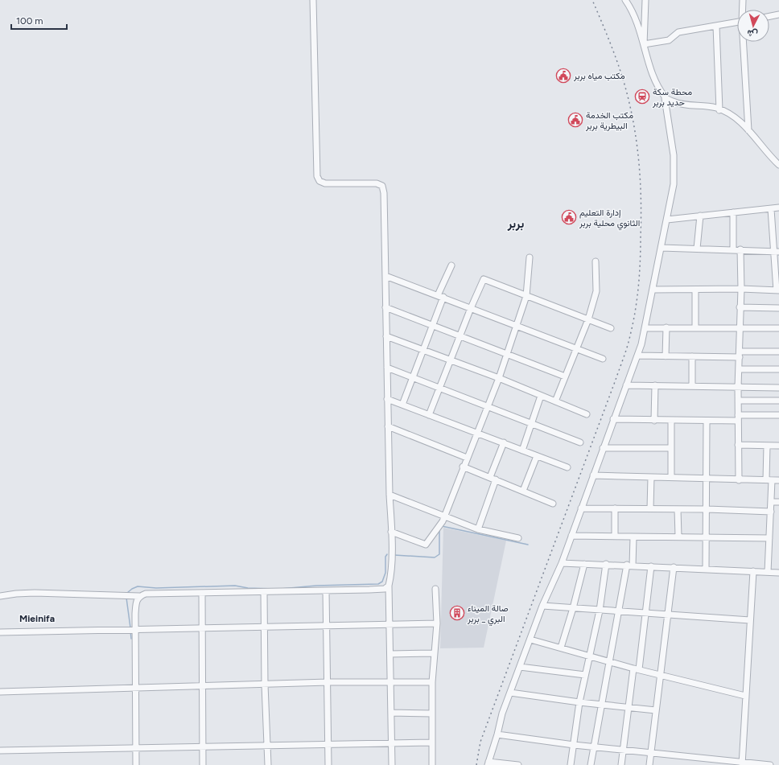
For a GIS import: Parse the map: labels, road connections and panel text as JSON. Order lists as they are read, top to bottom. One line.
{"districts":["بربر","Mieinifa"],"places":{"public building":["مكتب مياه بربر","مكتب الخدمة البيطرية بربر","إدارة التعليم الثانوي محلية بربر"],"station":["محطة سكة حديد بربر"],"building":["صالة الميناء البري _ بربر"]},"scale_bar":"100 m","north":"bottom"}
